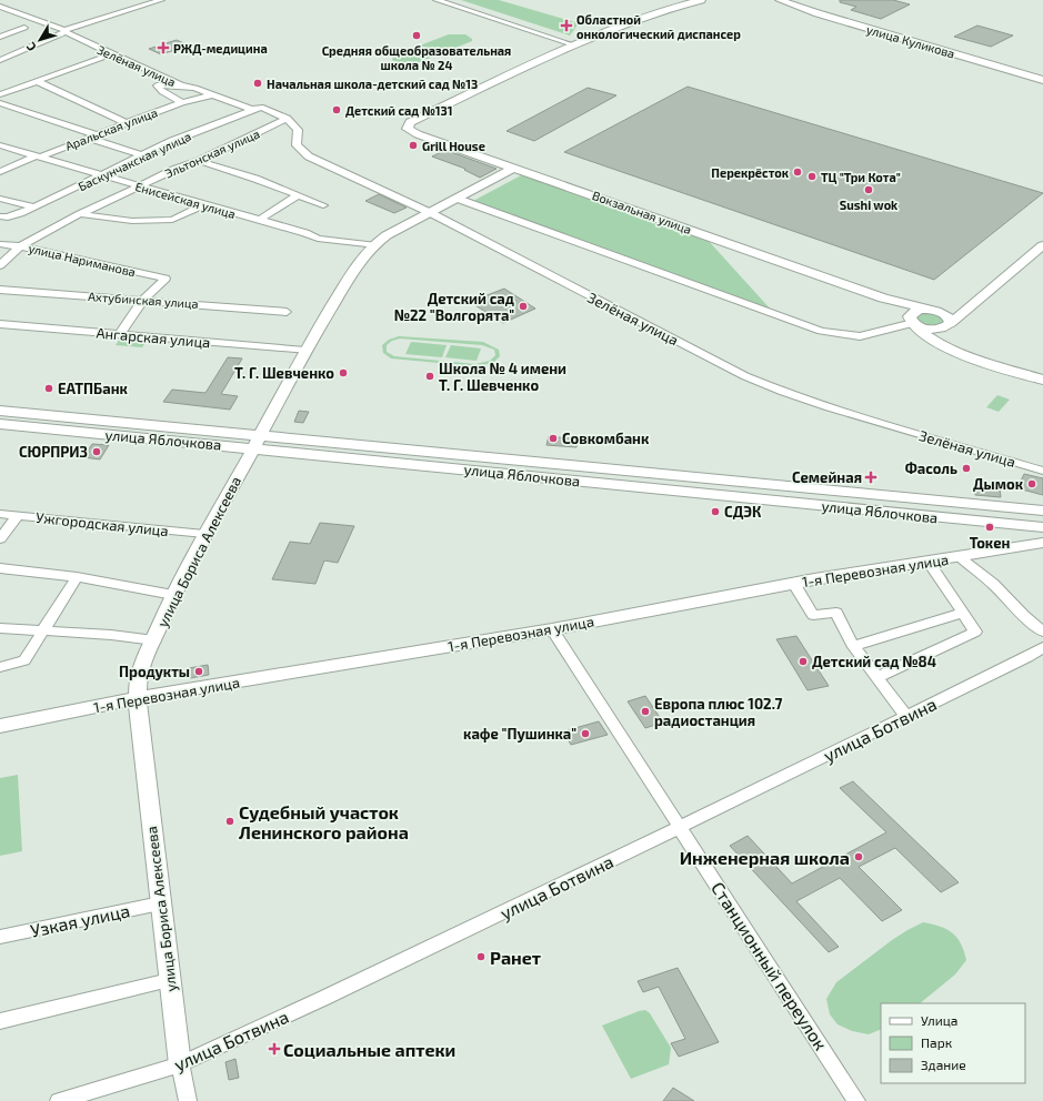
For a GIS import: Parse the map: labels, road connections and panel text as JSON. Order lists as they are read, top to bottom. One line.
{"streets":{"main road":["улица Куликова","Вокзальная улица","улица Яблочкова","улица Бориса Алексеева","1-я Перевозная улица"],"street":["Зелёная улица","Аральская улица","Эльтонская улица","Баскунчакская улица","Енисейская улица","улица Нариманова","Ахтубинская улица","Ангарская улица","Ужгородская улица","улица Ботвина","Узкая улица","Станционный переулок"]},"crossings":[["Зелёная улица","Аральская улица"],["Зелёная улица","Эльтонская улица"],["Зелёная улица","улица Бориса Алексеева"],["Аральская улица","Енисейская улица"],["Эльтонская улица","Енисейская улица"],["Эльтонская улица","улица Нариманова"],["Баскунчакская улица","Енисейская улица"],["Енисейская улица","улица Бориса Алексеева"],["Вокзальная улица","улица Бориса Алексеева"],["улица Нариманова","Ахтубинская улица"],["Ангарская улица","улица Бориса Алексеева"],["улица Яблочкова","улица Бориса Алексеева"],["Ужгородская улица","улица Бориса Алексеева"],["улица Бориса Алексеева","1-я Перевозная улица"],["улица Бориса Алексеева","улица Ботвина"],["улица Бориса Алексеева","Узкая улица"],["1-я Перевозная улица","Станционный переулок"],["улица Ботвина","Станционный переулок"]],"places":{"health":["Областной онкологический диспансер","РЖД-медицина","Семейная","Социальные аптеки"],"other":["Средняя общеобразовательная школа № 24","Начальная школа-детский сад №13","Детский сад №131","Grill House","Перекрёсток","ТЦ \"Три Кота\"","Sushi wok","Детский сад №22 \"Волгорята\"","Т. Г. Шевченко","Школа № 4 имени Т. Г. Шевченко","ЕАТПБанк","Совкомбанк","СЮРПРИЗ","Фасоль","Дымок","СДЭК","Токен","Детский сад №84","Продукты","Европа плюс 102.7 радиостанция","кафе \"Пушинка\"","Судебный участок Ленинского района","Инженерная школа","Ранет"]},"legend":["Улица","Парк","Здание"],"north":"bottom left"}
